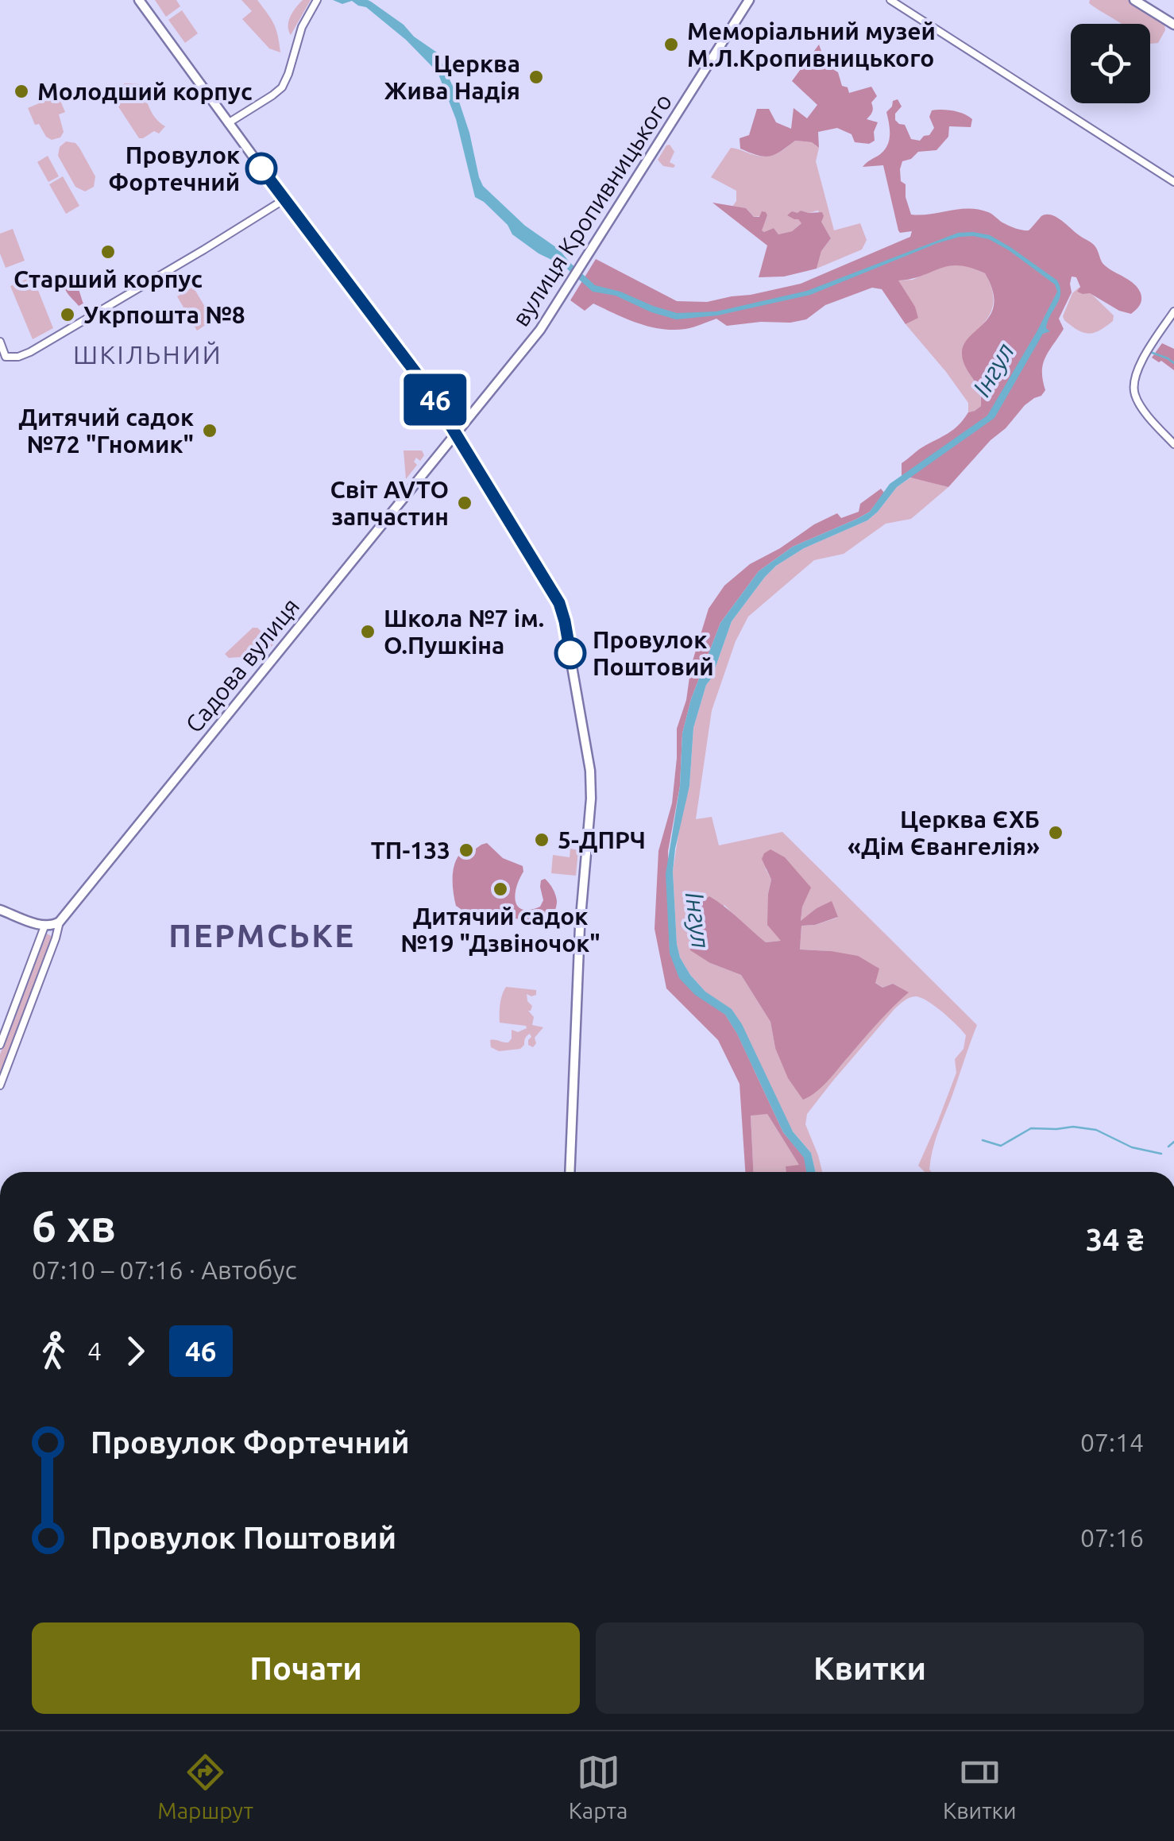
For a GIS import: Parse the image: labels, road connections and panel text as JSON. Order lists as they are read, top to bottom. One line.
{"streets":{"main road":["вулиця Кропивницького","Садова вулиця"]},"crossings":[["вулиця Кропивницького","Садова вулиця"]],"districts":["ШКІЛЬНИЙ","ПЕРМСЬКЕ"],"water":["Інгул"],"places":["Меморіальний музей М.Л.Кропивницького","Церква Жива Надія","Молодший корпус","Провулок Фортечний","Старший корпус","Укрпошта №8","Дитячий садок №72 \"Гномик\"","Світ AVTO запчастин","Школа №7 ім. О.Пушкіна","Провулок Поштовий","Церква ЄХБ «Дім Євангелія»","5-ДПРЧ","ТП-133","Дитячий садок №19 \"Дзвіночок\""],"lines":["bus line 46"],"page":{"on_map":"46","heading":["6 хв","07:10 – 07:16 · Автобус","34 ₴"],"legs":["4","46"],"list":[{"name":"Провулок Фортечний","value":"07:14"},{"name":"Провулок Поштовий","value":"07:16"}],"buttons":["Почати","Квитки"],"tabs":["Маршрут","Карта","Квитки"]}}
